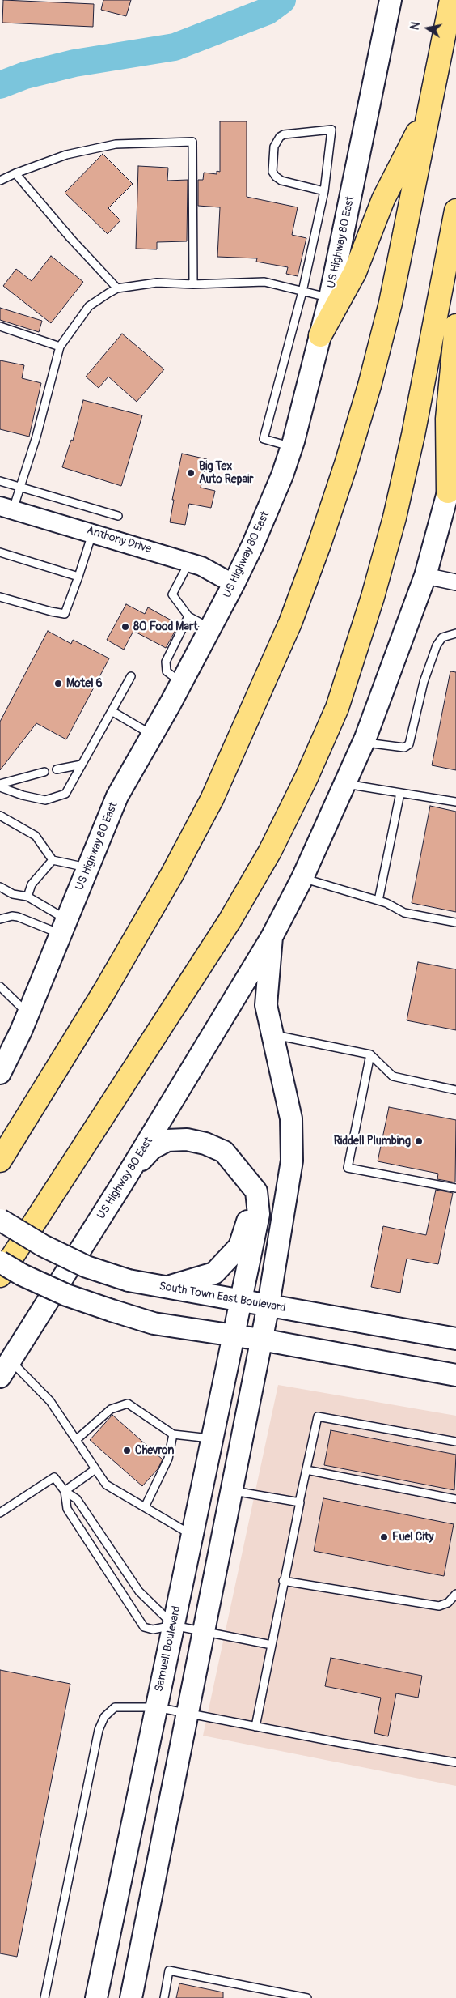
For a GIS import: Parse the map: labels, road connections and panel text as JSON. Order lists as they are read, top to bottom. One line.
{"streets":{"main road":["US Highway 80 East","South Town East Boulevard","Samuell Boulevard"],"street":["Anthony Drive"]},"crossings":[["US Highway 80 East","Anthony Drive"],["US Highway 80 East","Samuell Boulevard"],["South Town East Boulevard","Samuell Boulevard"]],"places":["Big Tex Auto Repair","80 Food Mart","Motel 6","Riddell Plumbing","Chevron","Fuel City"],"north":"left"}
